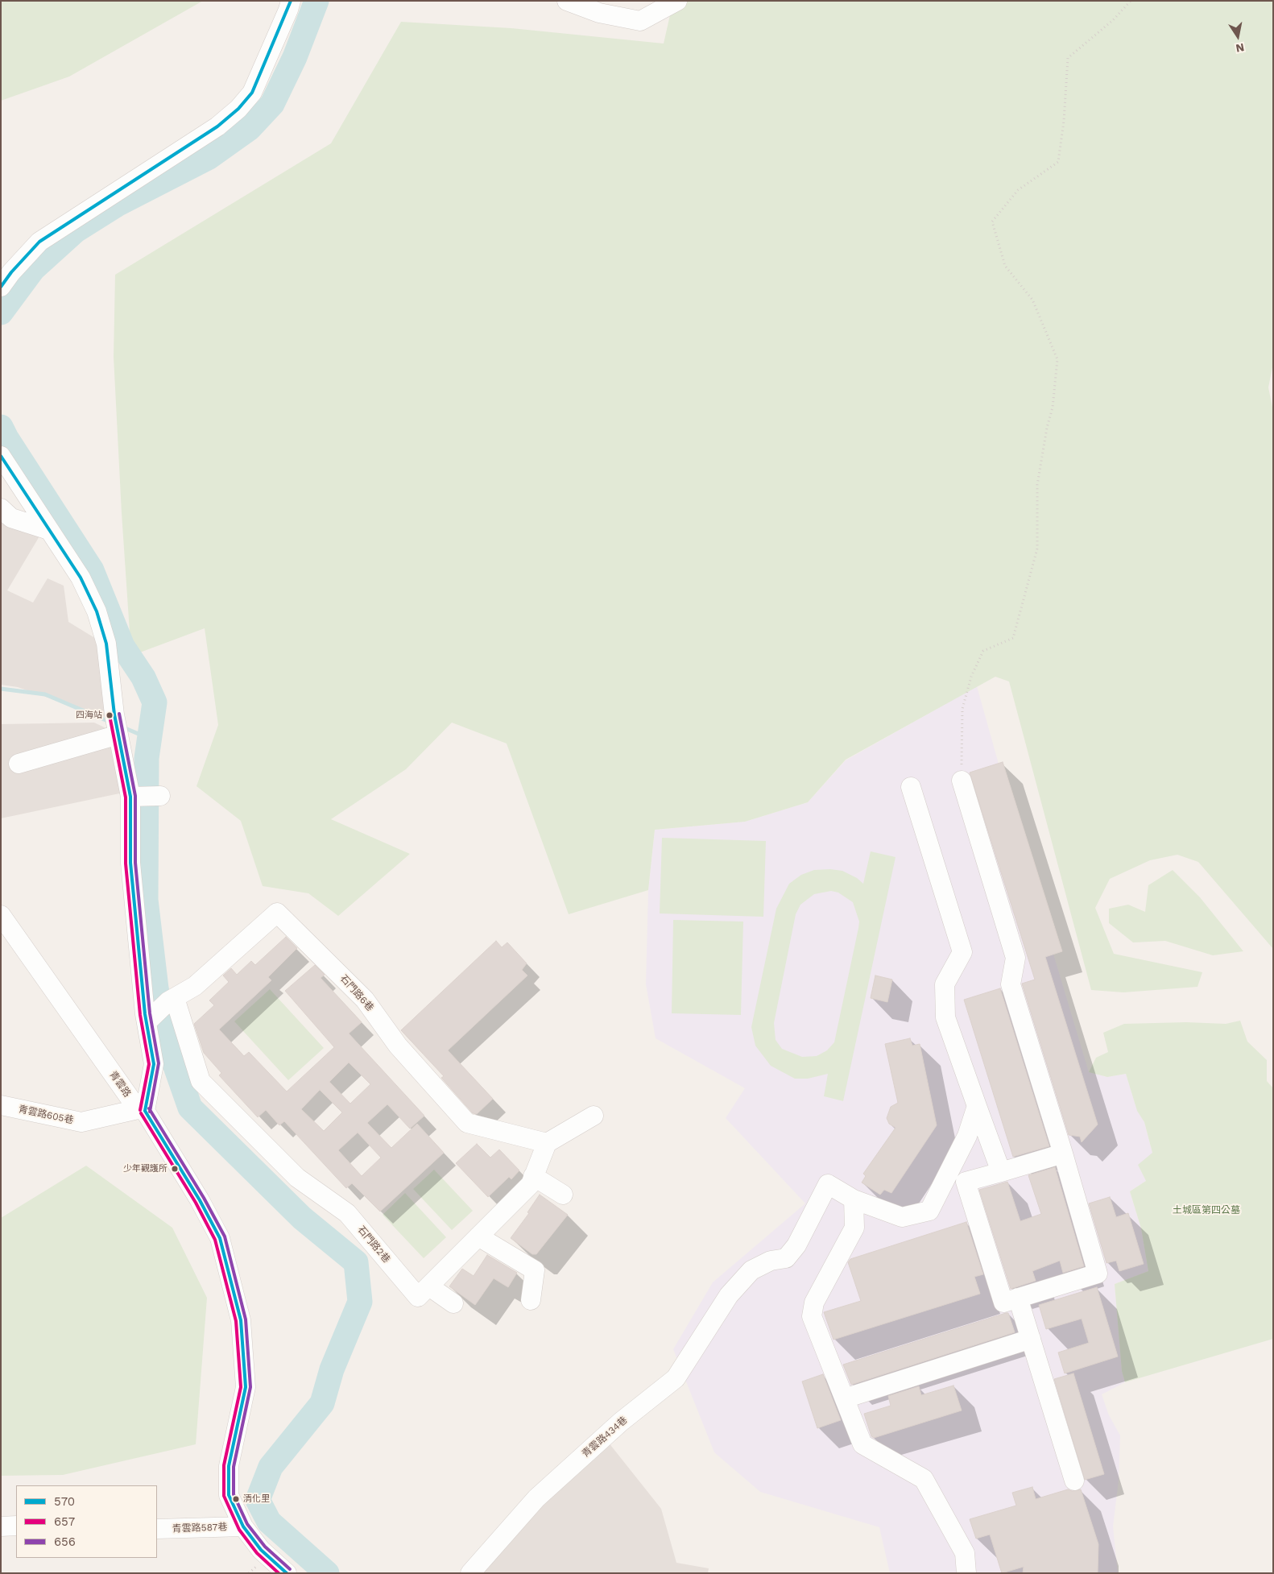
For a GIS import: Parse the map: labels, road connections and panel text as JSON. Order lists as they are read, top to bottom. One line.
{"streets":{"street":["石門路6巷","青雲路","青雲路605巷","石門路2巷","青雲路434巷","青雲路587巷"]},"crossings":[["石門路6巷","石門路2巷"],["青雲路","青雲路605巷"],["青雲路","青雲路587巷"]],"parks":["土城區第四公墓"],"places":["四海站","少年觀護所","清化里"],"lines":["transit line 570","transit line 656","transit line 657"],"legend":["570","657","656"],"north":"bottom"}
